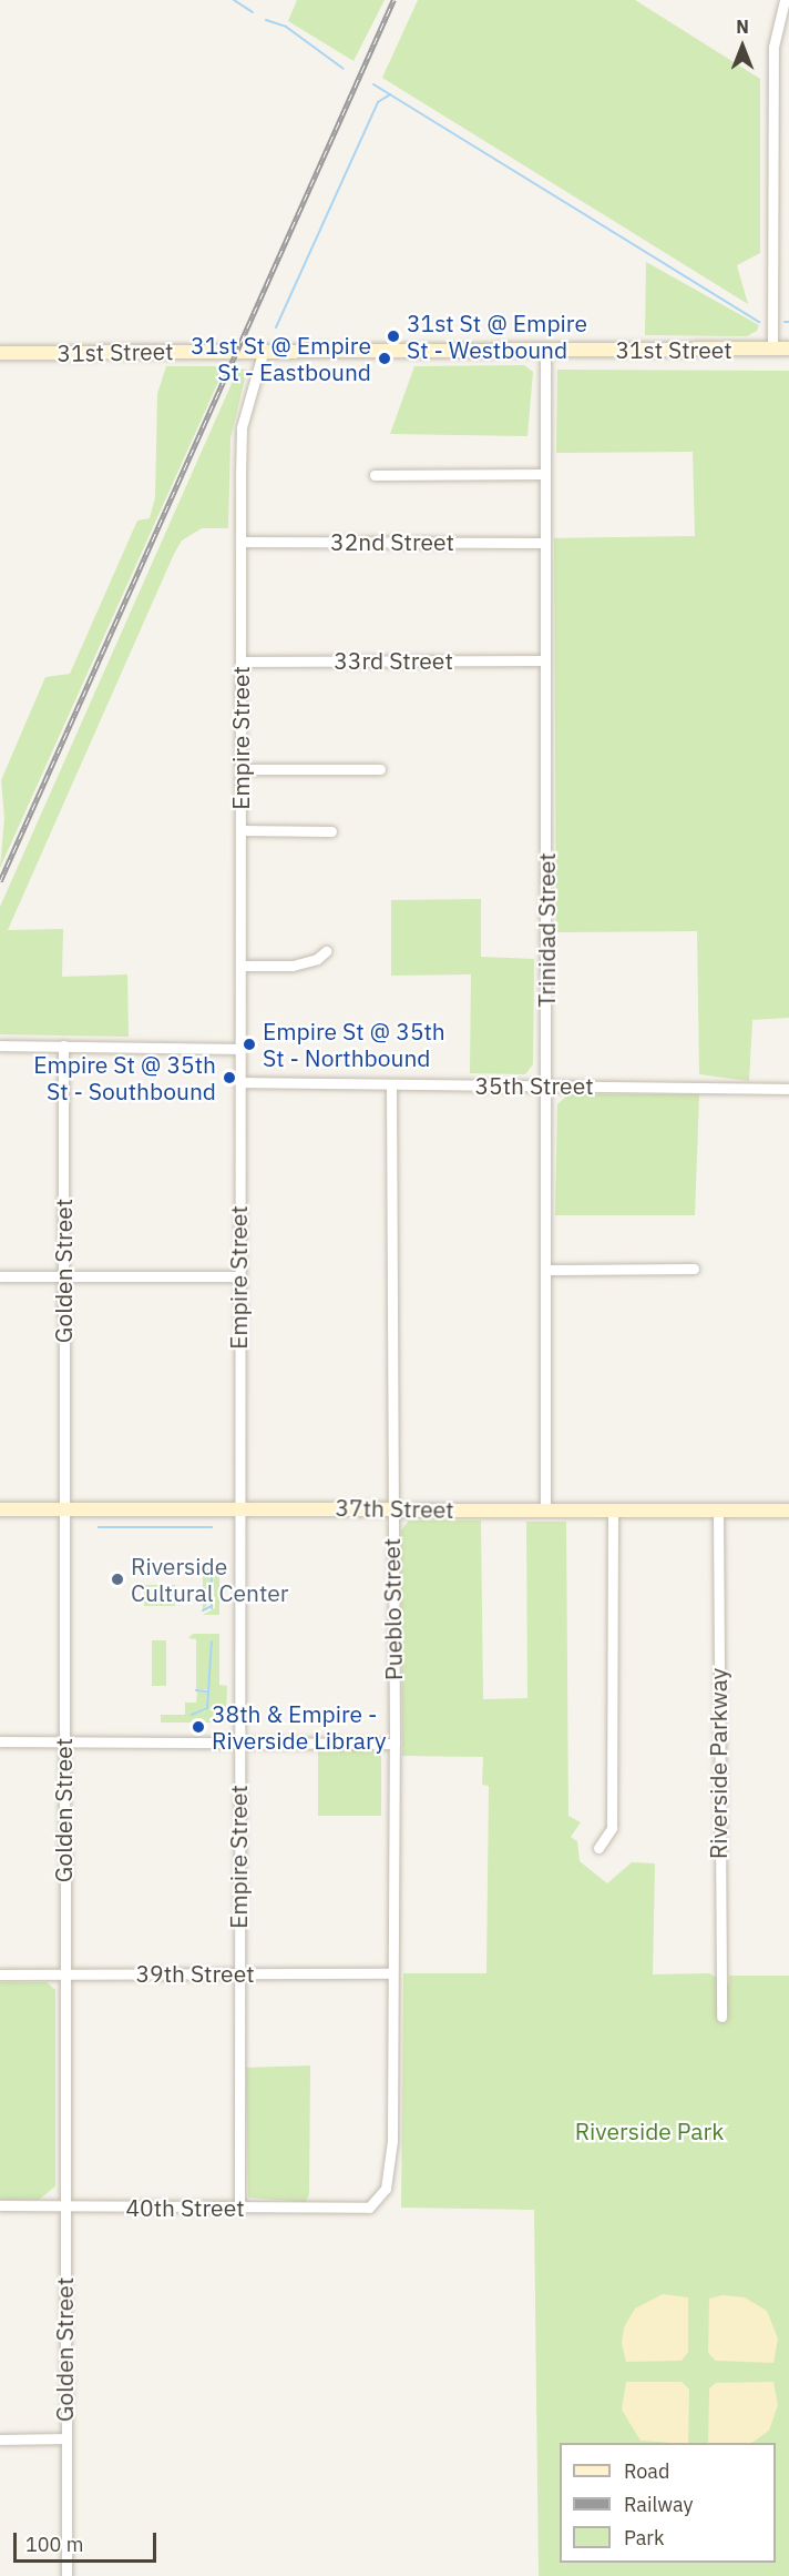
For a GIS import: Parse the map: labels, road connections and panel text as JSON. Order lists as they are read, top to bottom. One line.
{"streets":{"main road":["31st Street","37th Street"],"street":["32nd Street","33rd Street","Empire Street","Trinidad Street","35th Street","Golden Street","Pueblo Street","Riverside Parkway","39th Street","40th Street"]},"crossings":[["31st Street","Empire Street"],["31st Street","Trinidad Street"],["32nd Street","Empire Street"],["32nd Street","Trinidad Street"],["33rd Street","Empire Street"],["33rd Street","Trinidad Street"],["Empire Street","35th Street"],["Empire Street","37th Street"],["Empire Street","39th Street"],["Empire Street","40th Street"],["Trinidad Street","35th Street"],["Trinidad Street","37th Street"],["35th Street","Pueblo Street"],["Golden Street","37th Street"],["Golden Street","39th Street"],["Golden Street","40th Street"],["37th Street","Pueblo Street"],["37th Street","Riverside Parkway"],["Pueblo Street","39th Street"],["Pueblo Street","40th Street"]],"parks":["Riverside Park"],"places":["31st St @ Empire St - Westbound","31st St @ Empire St - Eastbound","Empire St @ 35th St - Northbound","Empire St @ 35th St - Southbound","Riverside Cultural Center","38th & Empire - Riverside Library"],"legend":["Road","Railway","Park"],"scale_bar":"100 m","north":"top"}
